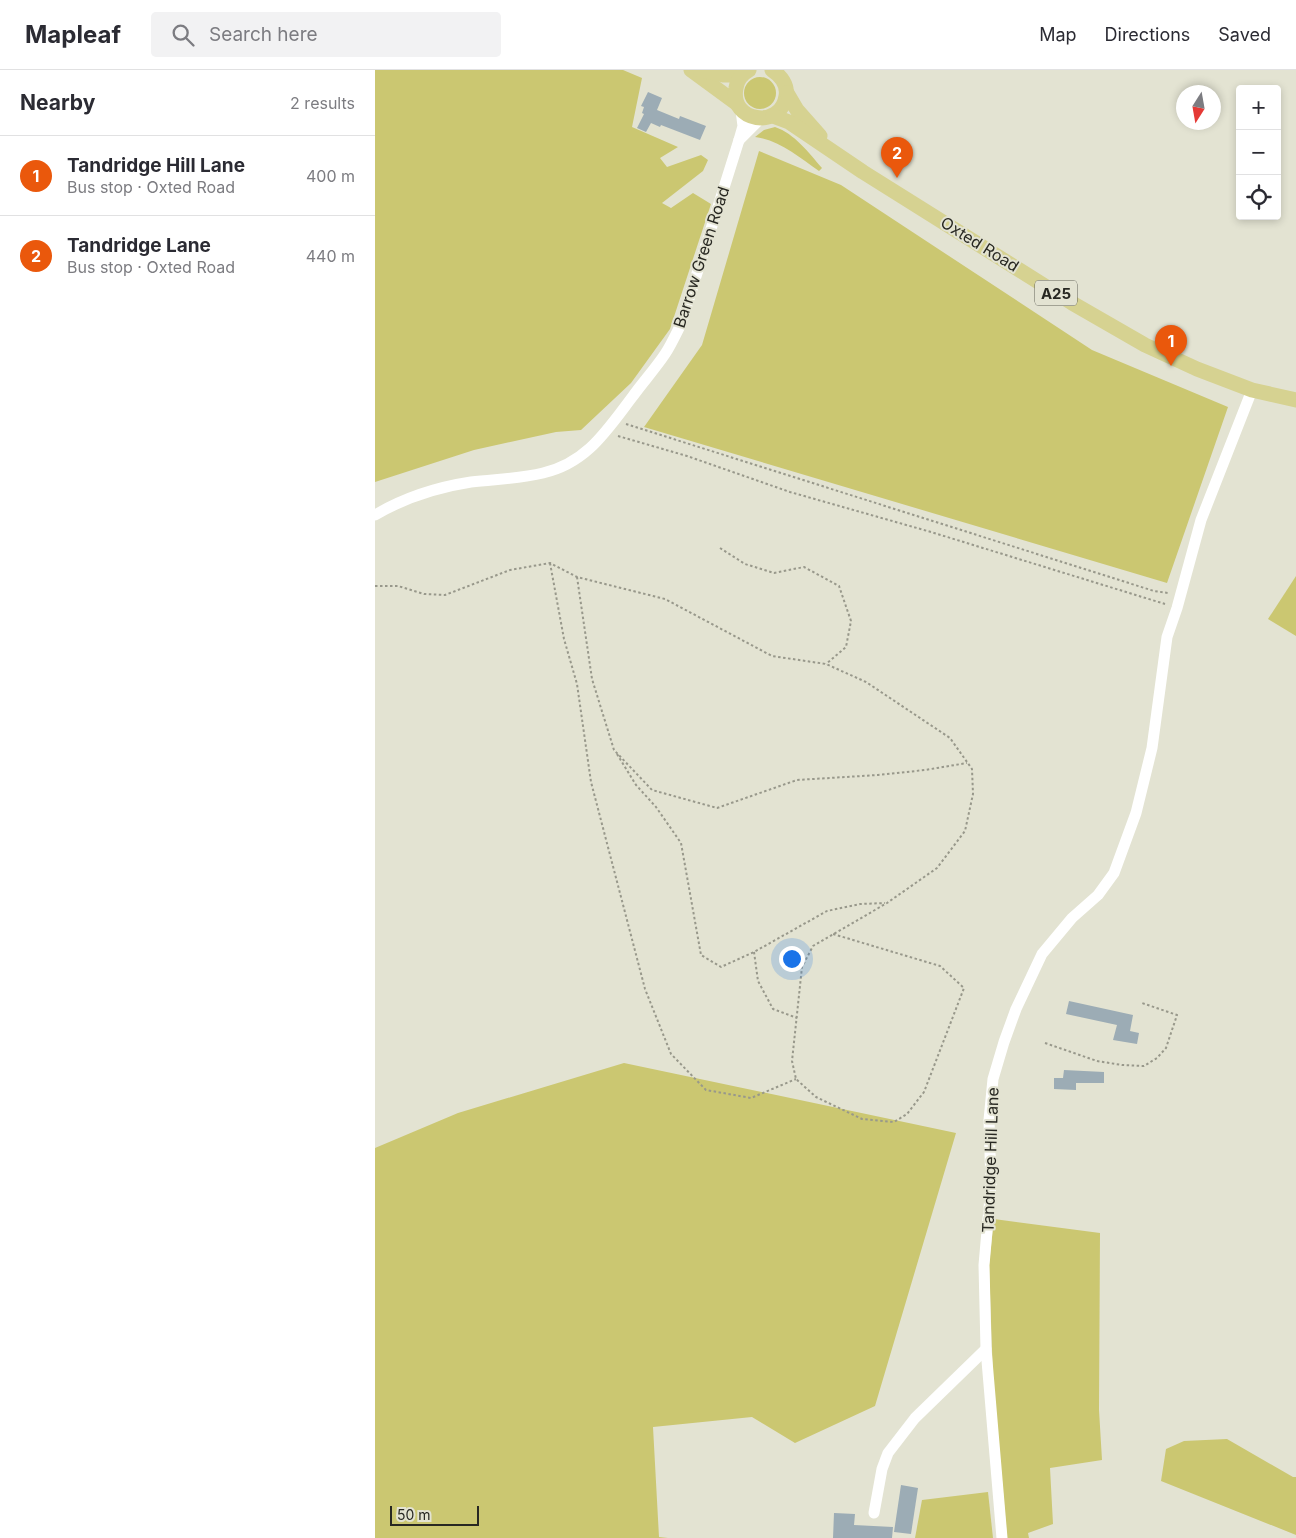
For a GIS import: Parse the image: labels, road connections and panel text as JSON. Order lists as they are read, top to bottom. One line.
{"streets":{"main road":["Oxted Road","A25"],"street":["Barrow Green Road","Tandridge Hill Lane"]},"crossings":[["Oxted Road","Barrow Green Road"],["Oxted Road","Tandridge Hill Lane"]],"scale_bar":"50 m","north":"bottom","page":{"header":"Mapleaf","search":"Search here","nav":["Map","Directions","Saved"],"heading":["Nearby","2 results"],"map_buttons":["+","−"],"list":[{"mark":"1","name":"Tandridge Hill Lane","note":"Bus stop · Oxted Road","value":"400 m"},{"mark":"2","name":"Tandridge Lane","note":"Bus stop · Oxted Road","value":"440 m"}],"pins":["2","1"],"scale":"50 m"}}
